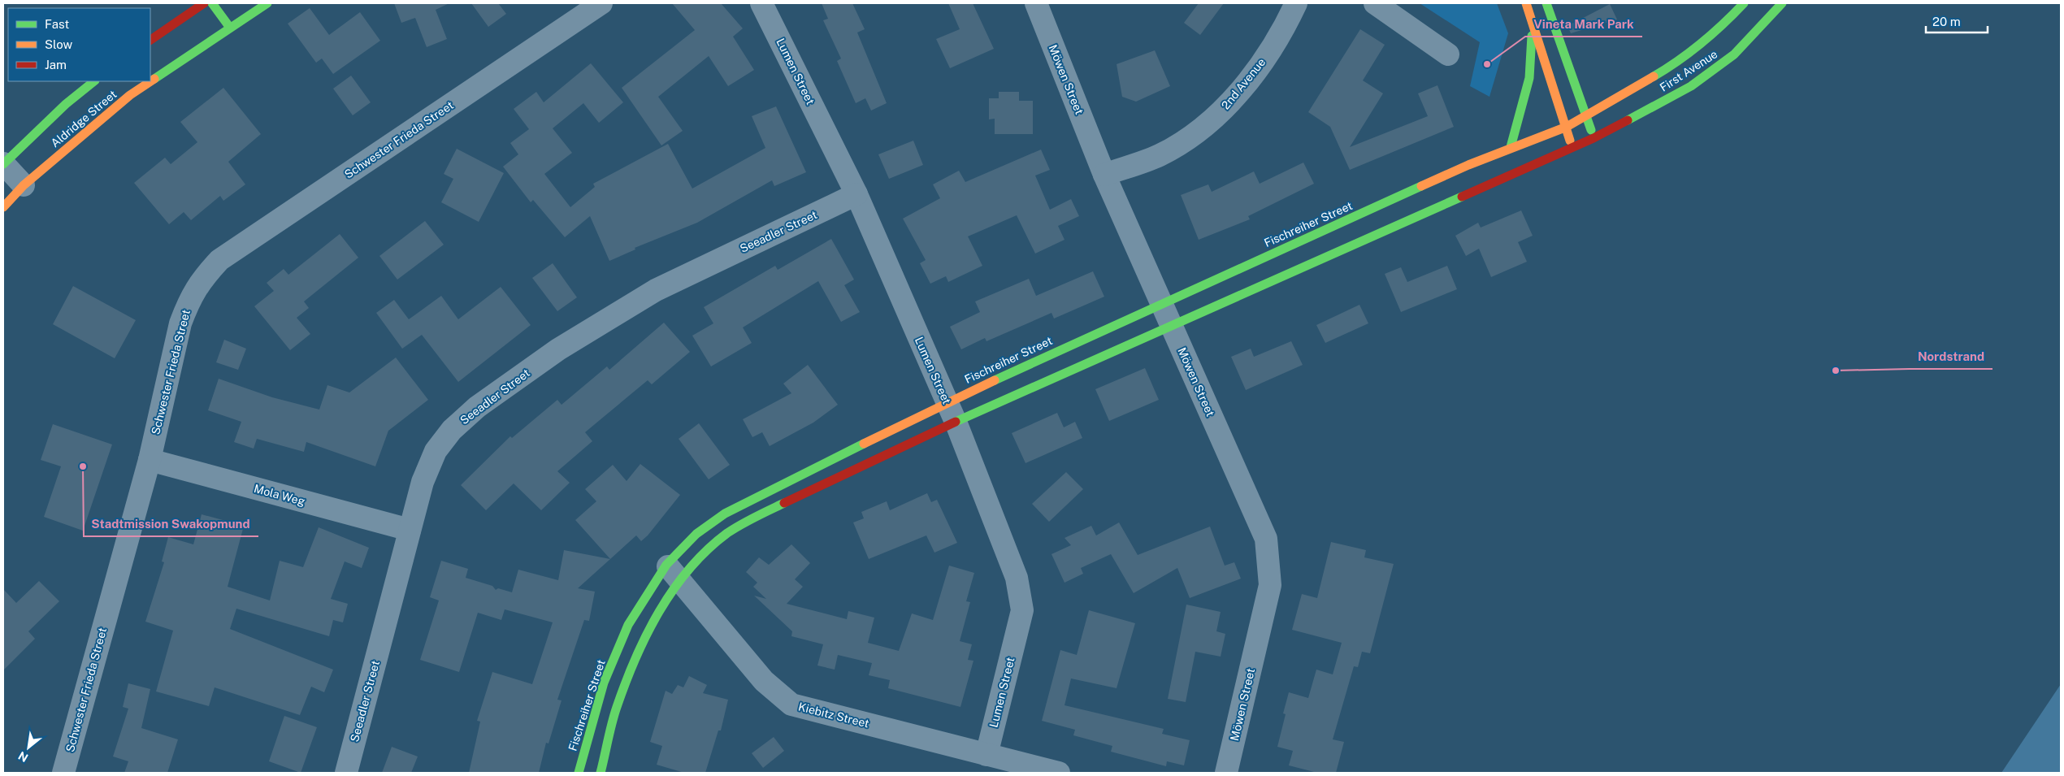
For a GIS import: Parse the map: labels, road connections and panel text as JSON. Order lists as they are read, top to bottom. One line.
{"streets":{"street":["First Avenue","Lumen Street","Möwen Street","2nd Avenue","Aldridge Street","Schwester Frieda Street","Fischreiher Street","Seeadler Street","Mola Weg","Kiebitz Street"]},"crossings":[["First Avenue","Fischreiher Street"],["Lumen Street","Fischreiher Street"],["Lumen Street","Seeadler Street"],["Lumen Street","Kiebitz Street"],["Möwen Street","2nd Avenue"],["Möwen Street","Fischreiher Street"],["Schwester Frieda Street","Mola Weg"],["Fischreiher Street","Kiebitz Street"],["Seeadler Street","Mola Weg"]],"places":["Vineta Mark Park","Nordstrand","Stadtmission Swakopmund"],"legend":["Fast","Slow","Jam"],"scale_bar":"20 m","north":"bottom left"}
